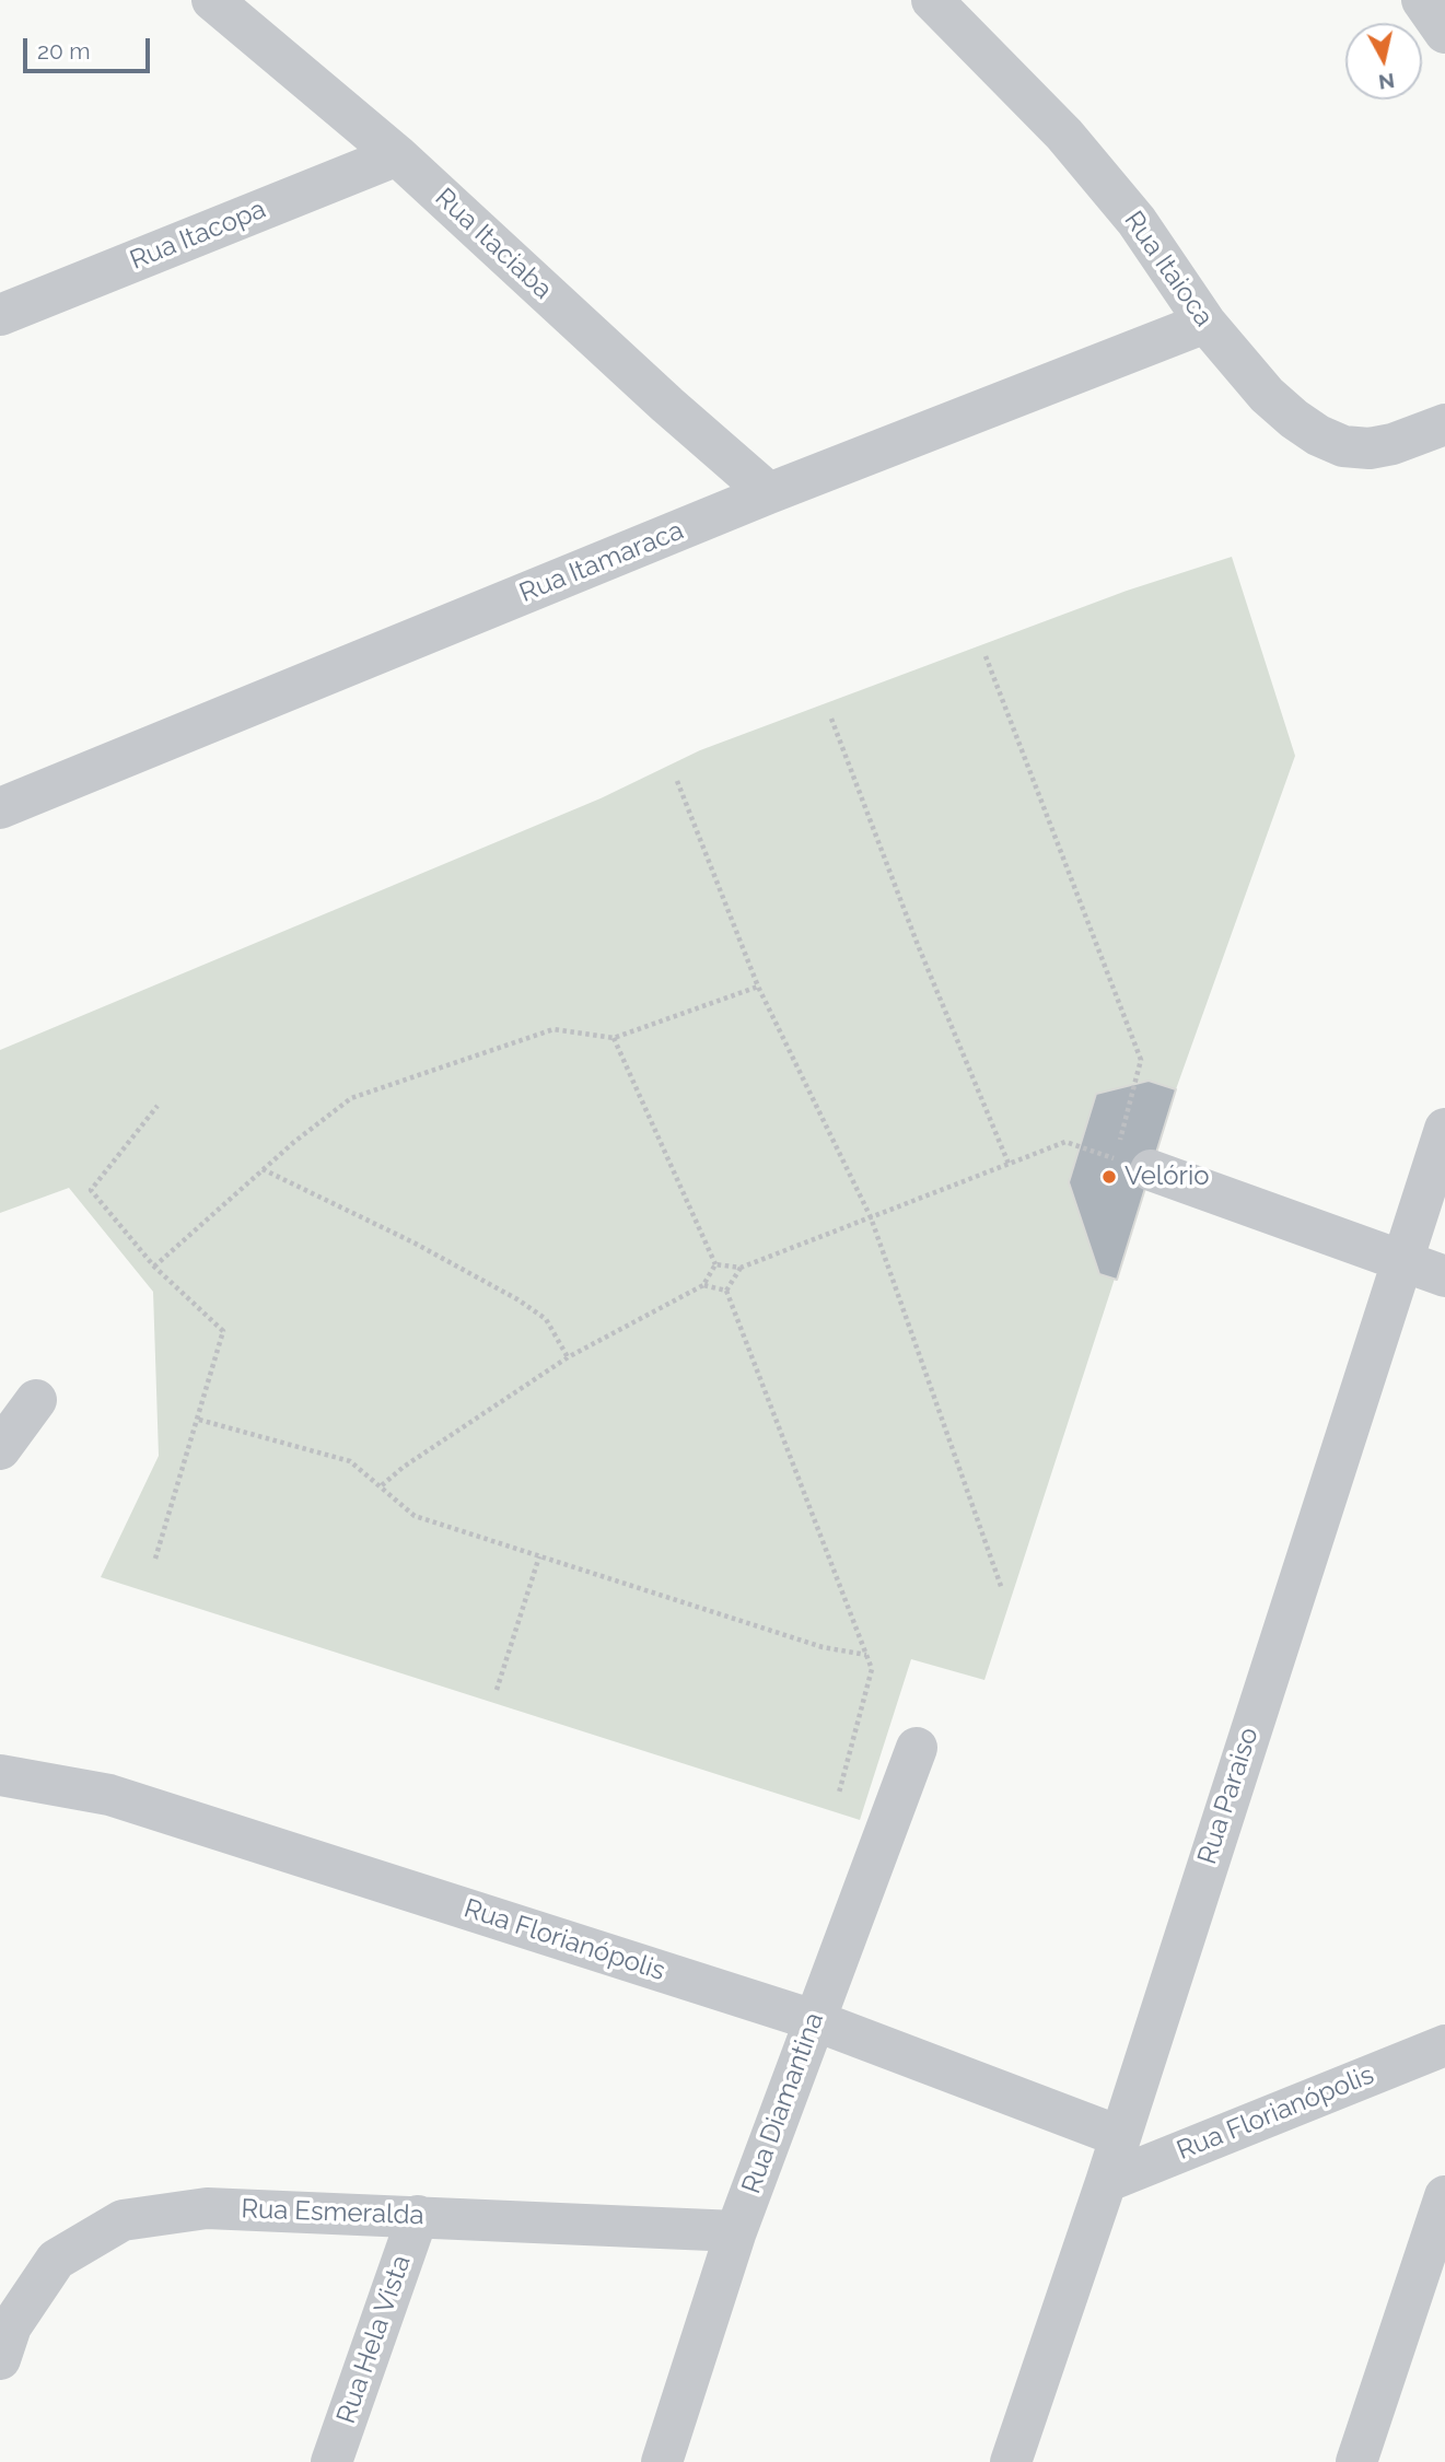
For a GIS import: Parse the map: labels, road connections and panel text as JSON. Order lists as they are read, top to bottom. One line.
{"streets":{"street":["Rua Itacopa","Rua Itaciaba","Rua Itaioca","Rua Itamaraca","Rua Paraiso","Rua Florianópolis","Rua Diamantina","Rua Esmeralda","Rua Hela Vista"]},"crossings":[["Rua Itacopa","Rua Itaciaba"],["Rua Itaciaba","Rua Itamaraca"],["Rua Itaioca","Rua Itamaraca"],["Rua Paraiso","Rua Florianópolis"],["Rua Florianópolis","Rua Diamantina"],["Rua Diamantina","Rua Esmeralda"],["Rua Esmeralda","Rua Hela Vista"]],"places":["Velório"],"scale_bar":"20 m","north":"bottom"}
